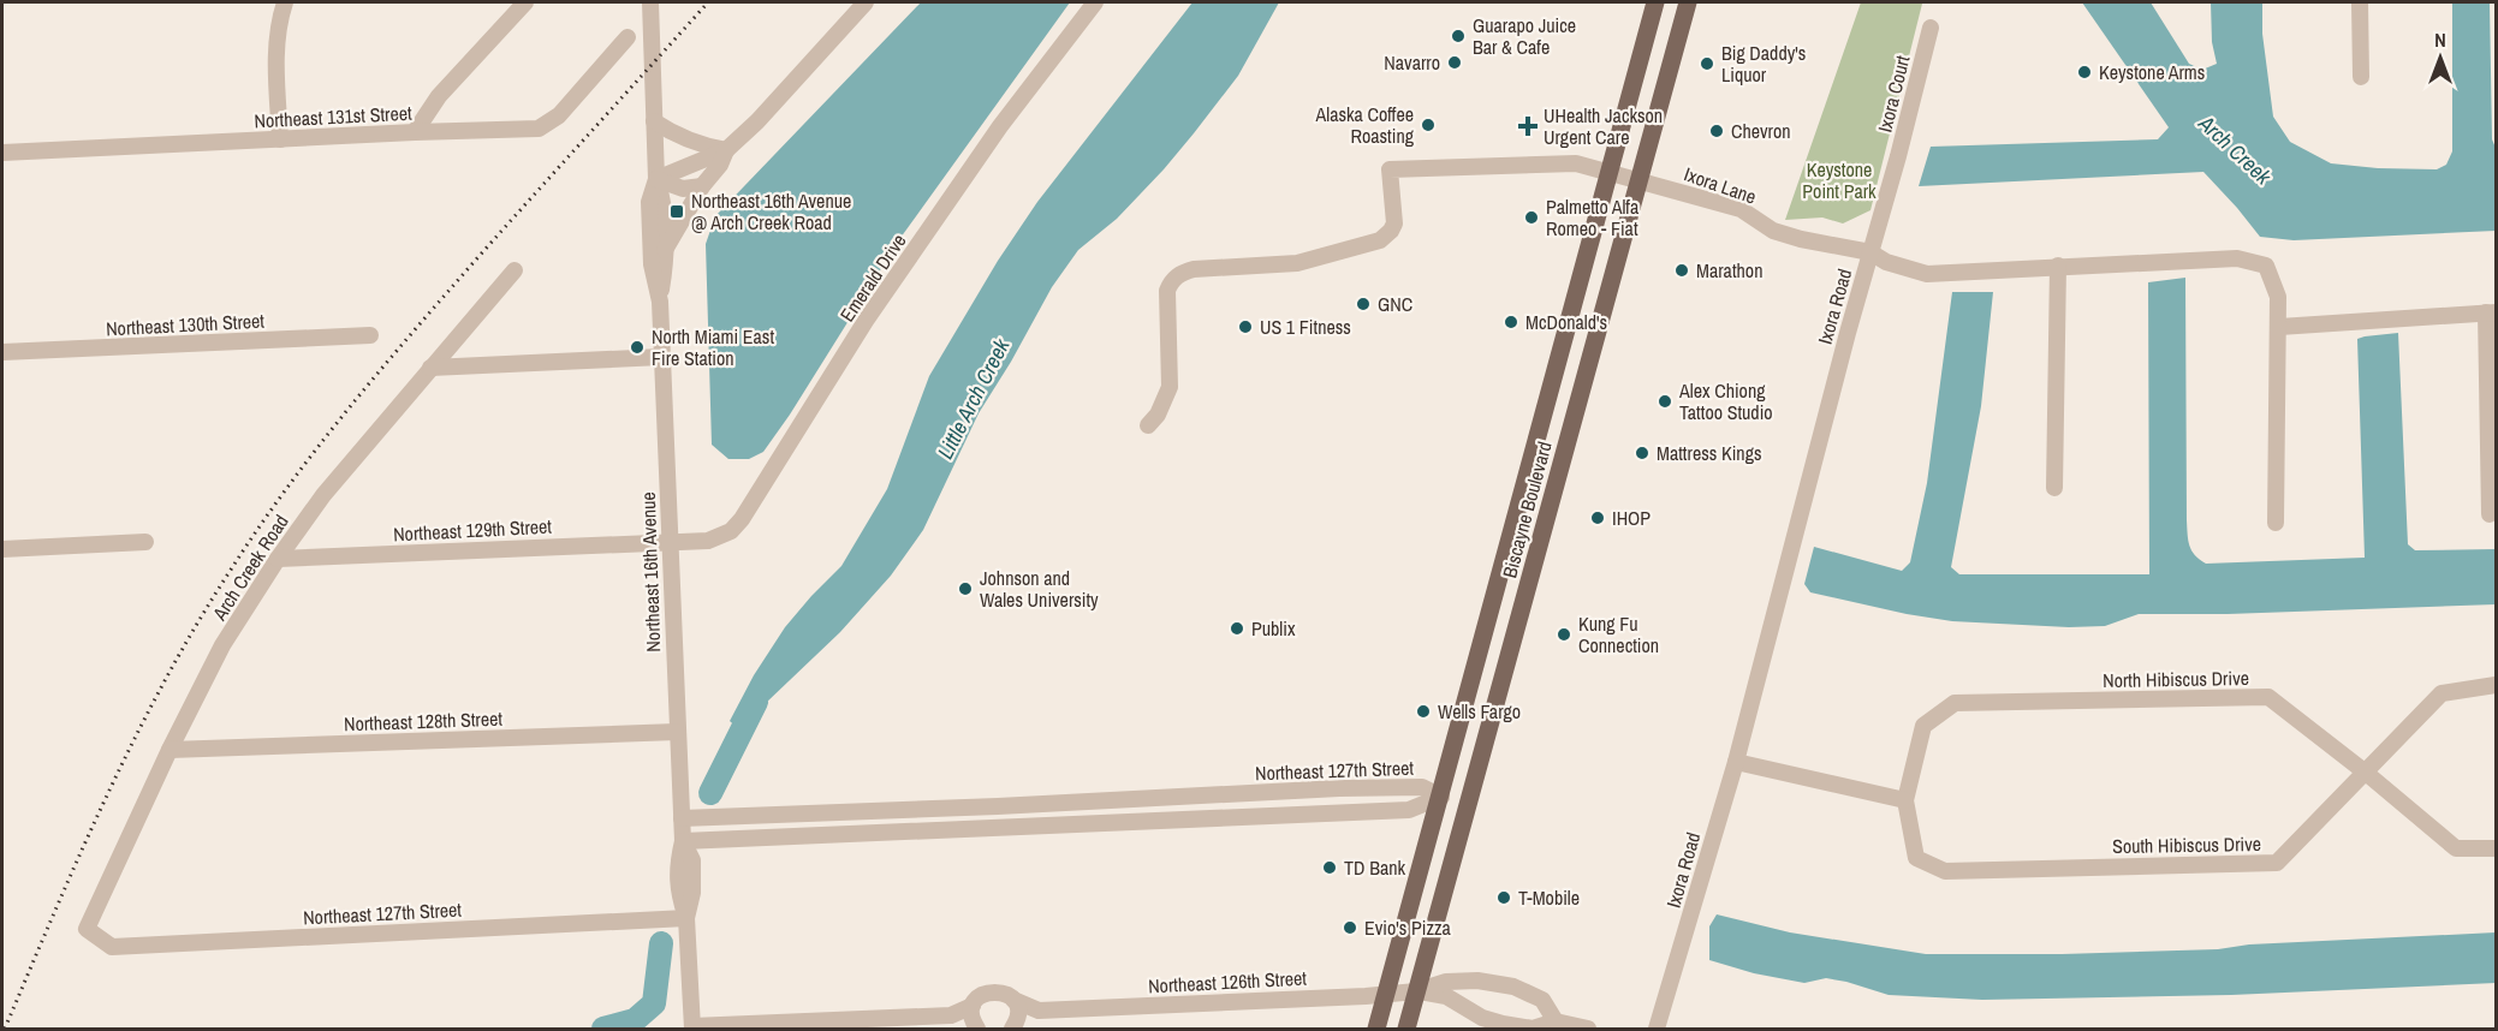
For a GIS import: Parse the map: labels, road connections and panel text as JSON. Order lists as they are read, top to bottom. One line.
{"streets":{"main road":["Biscayne Boulevard"],"street":["Ixora Court","Northeast 131st Street","Ixora Lane","Emerald Drive","Ixora Road","Northeast 130th Street","Northeast 129th Street","Arch Creek Road","Northeast 16th Avenue","North Hibiscus Drive","Northeast 128th Street","Northeast 127th Street","South Hibiscus Drive","Northeast 126th Street"]},"crossings":[["Ixora Court","Ixora Lane"],["Ixora Court","Ixora Road"],["Ixora Lane","Ixora Road"],["Ixora Lane","Biscayne Boulevard"],["Emerald Drive","Northeast 129th Street"],["Emerald Drive","Northeast 16th Avenue"],["Biscayne Boulevard","Northeast 127th Street"],["Biscayne Boulevard","Northeast 126th Street"],["Northeast 129th Street","Arch Creek Road"],["Northeast 129th Street","Northeast 16th Avenue"],["Arch Creek Road","Northeast 128th Street"],["Arch Creek Road","Northeast 127th Street"],["Northeast 16th Avenue","Northeast 128th Street"],["Northeast 16th Avenue","Northeast 127th Street"],["North Hibiscus Drive","South Hibiscus Drive"]],"water":["Arch Creek","Little Arch Creek"],"parks":["Keystone Point Park"],"places":{"other":["Guarapo Juice Bar & Cafe","Navarro","Big Daddy's Liquor","Keystone Arms","Alaska Coffee Roasting","Chevron","Palmetto Alfa Romeo - Fiat","Marathon","GNC","McDonald's","US 1 Fitness","North Miami East Fire Station","Alex Chiong Tattoo Studio","Mattress Kings","IHOP","Johnson and Wales University","Publix","Kung Fu Connection","Wells Fargo","TD Bank","T-Mobile","Evio's Pizza"],"health":["UHealth Jackson Urgent Care"],"transit":["Northeast 16th Avenue @ Arch Creek Road"]},"north":"top"}
